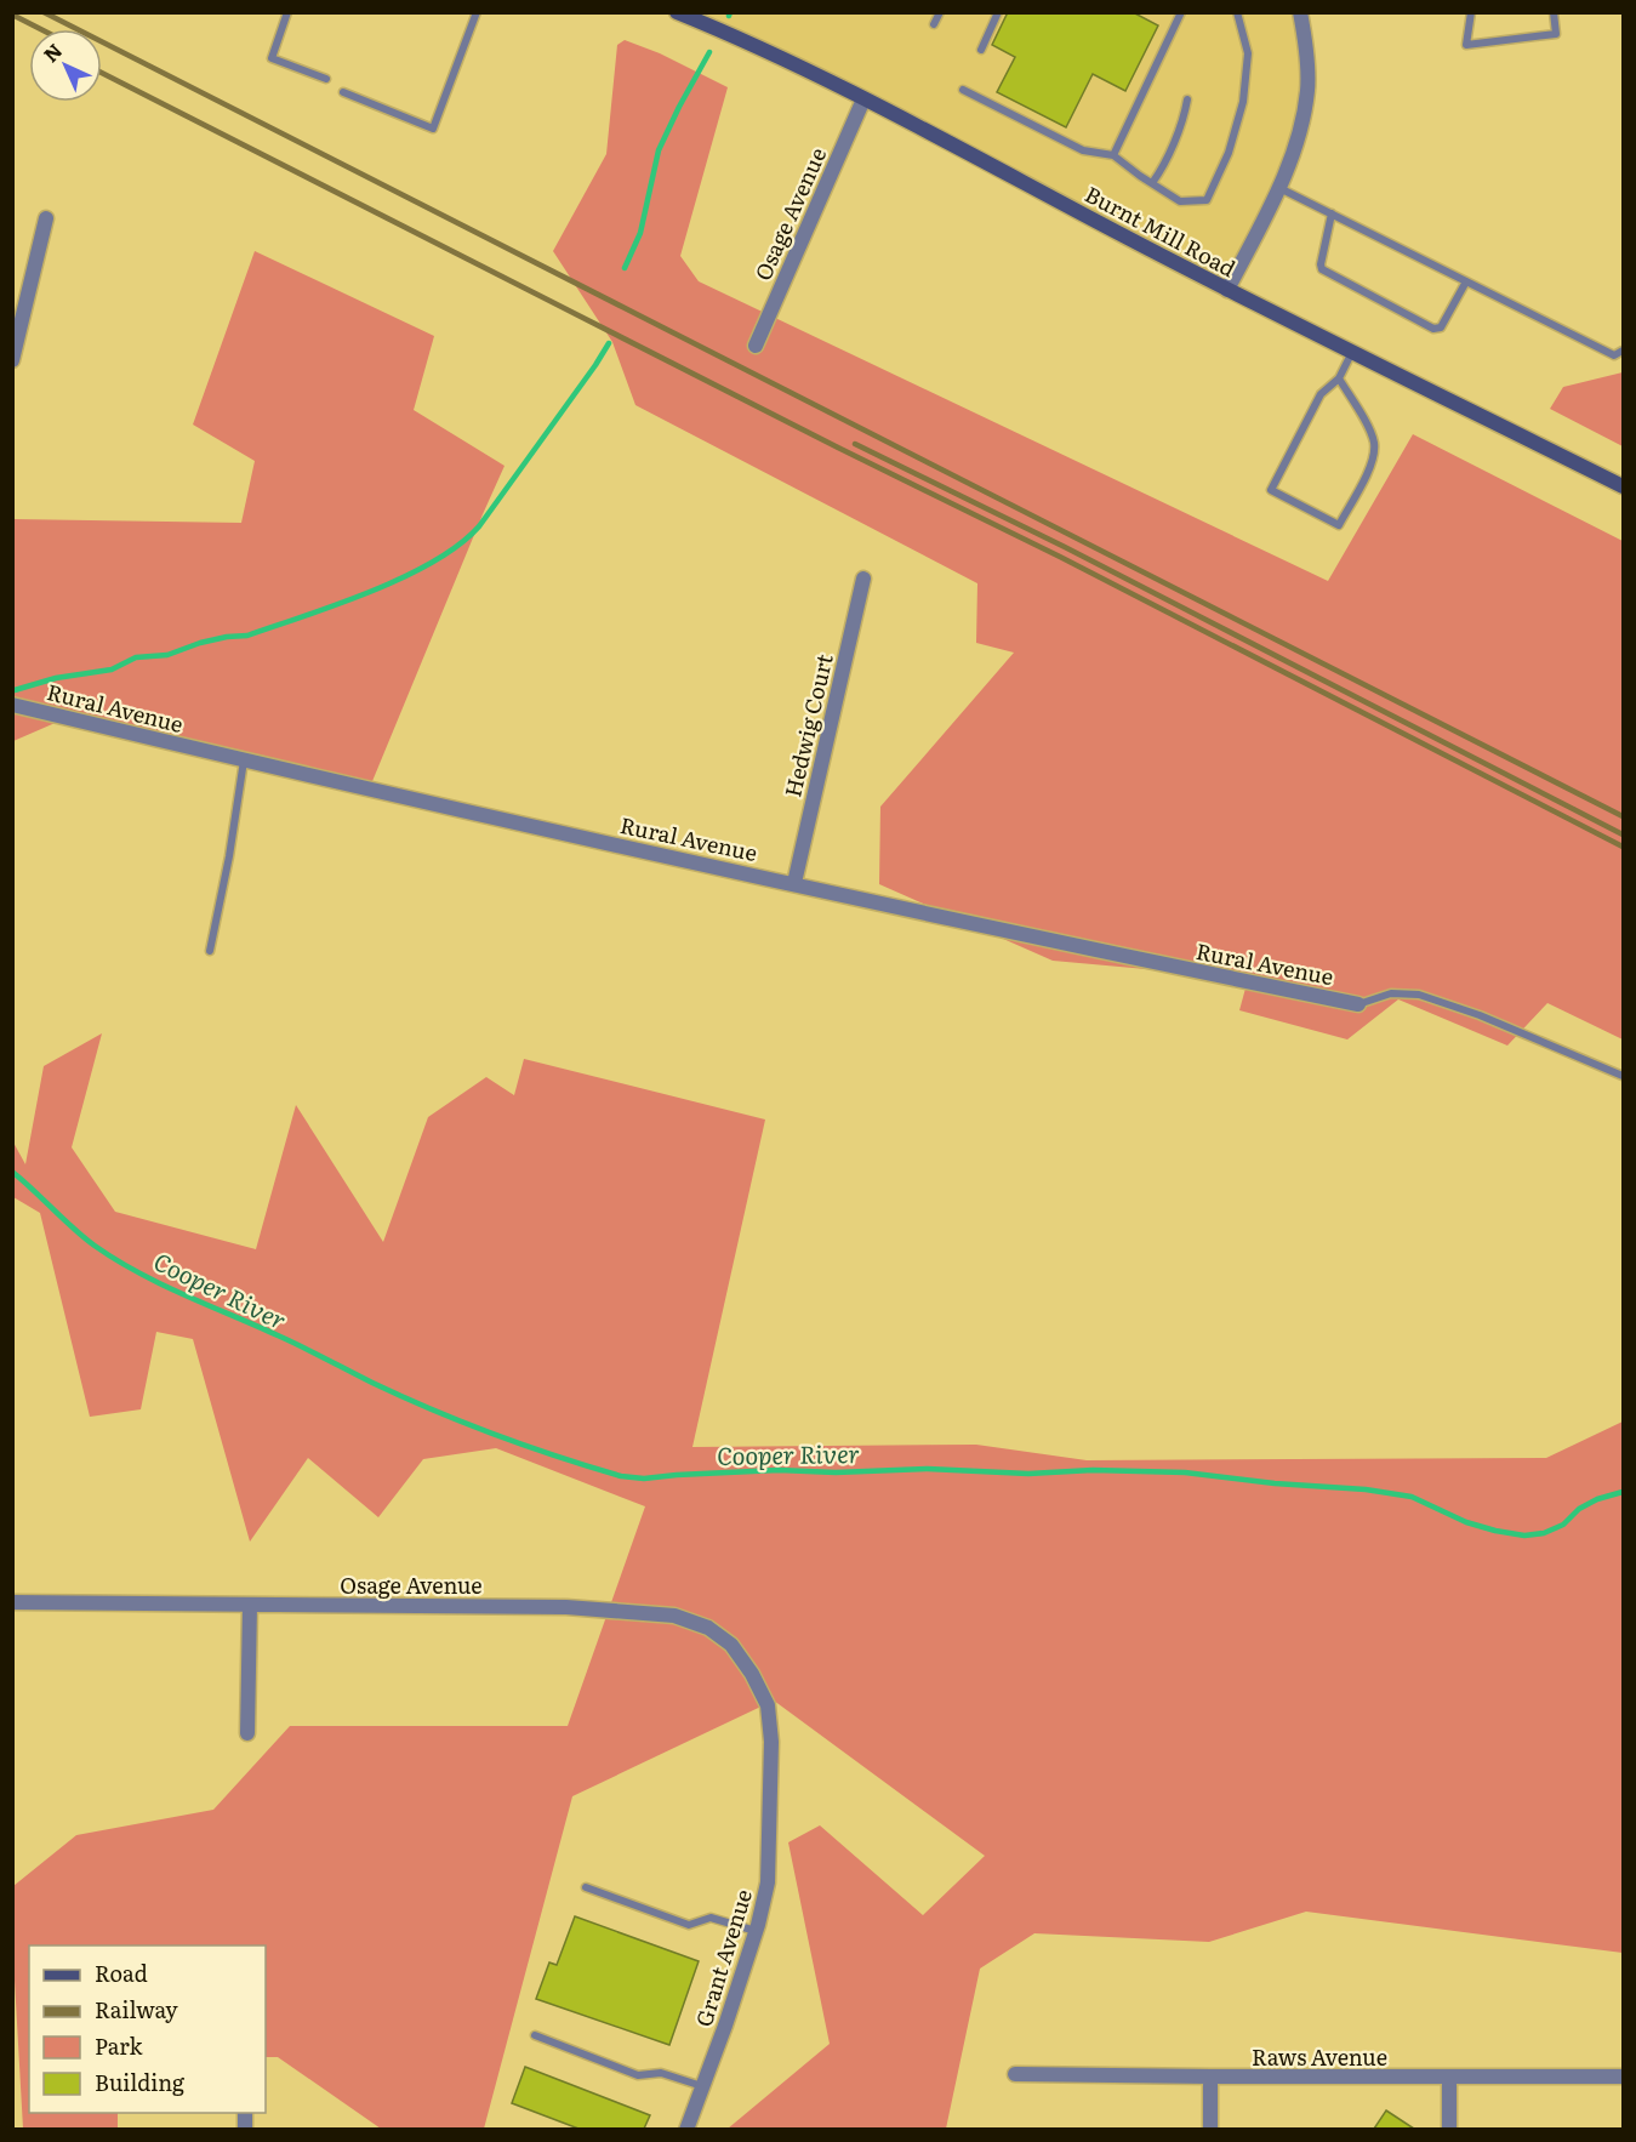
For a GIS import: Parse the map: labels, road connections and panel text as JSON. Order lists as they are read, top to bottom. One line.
{"streets":{"main road":["Burnt Mill Road"],"street":["Osage Avenue","Rural Avenue","Hedwig Court","Grant Avenue","Raws Avenue"]},"crossings":[["Osage Avenue","Burnt Mill Road"],["Osage Avenue","Grant Avenue"],["Rural Avenue","Hedwig Court"]],"water":["Cooper River"],"legend":["Road","Railway","Park","Building"],"north":"top left"}
